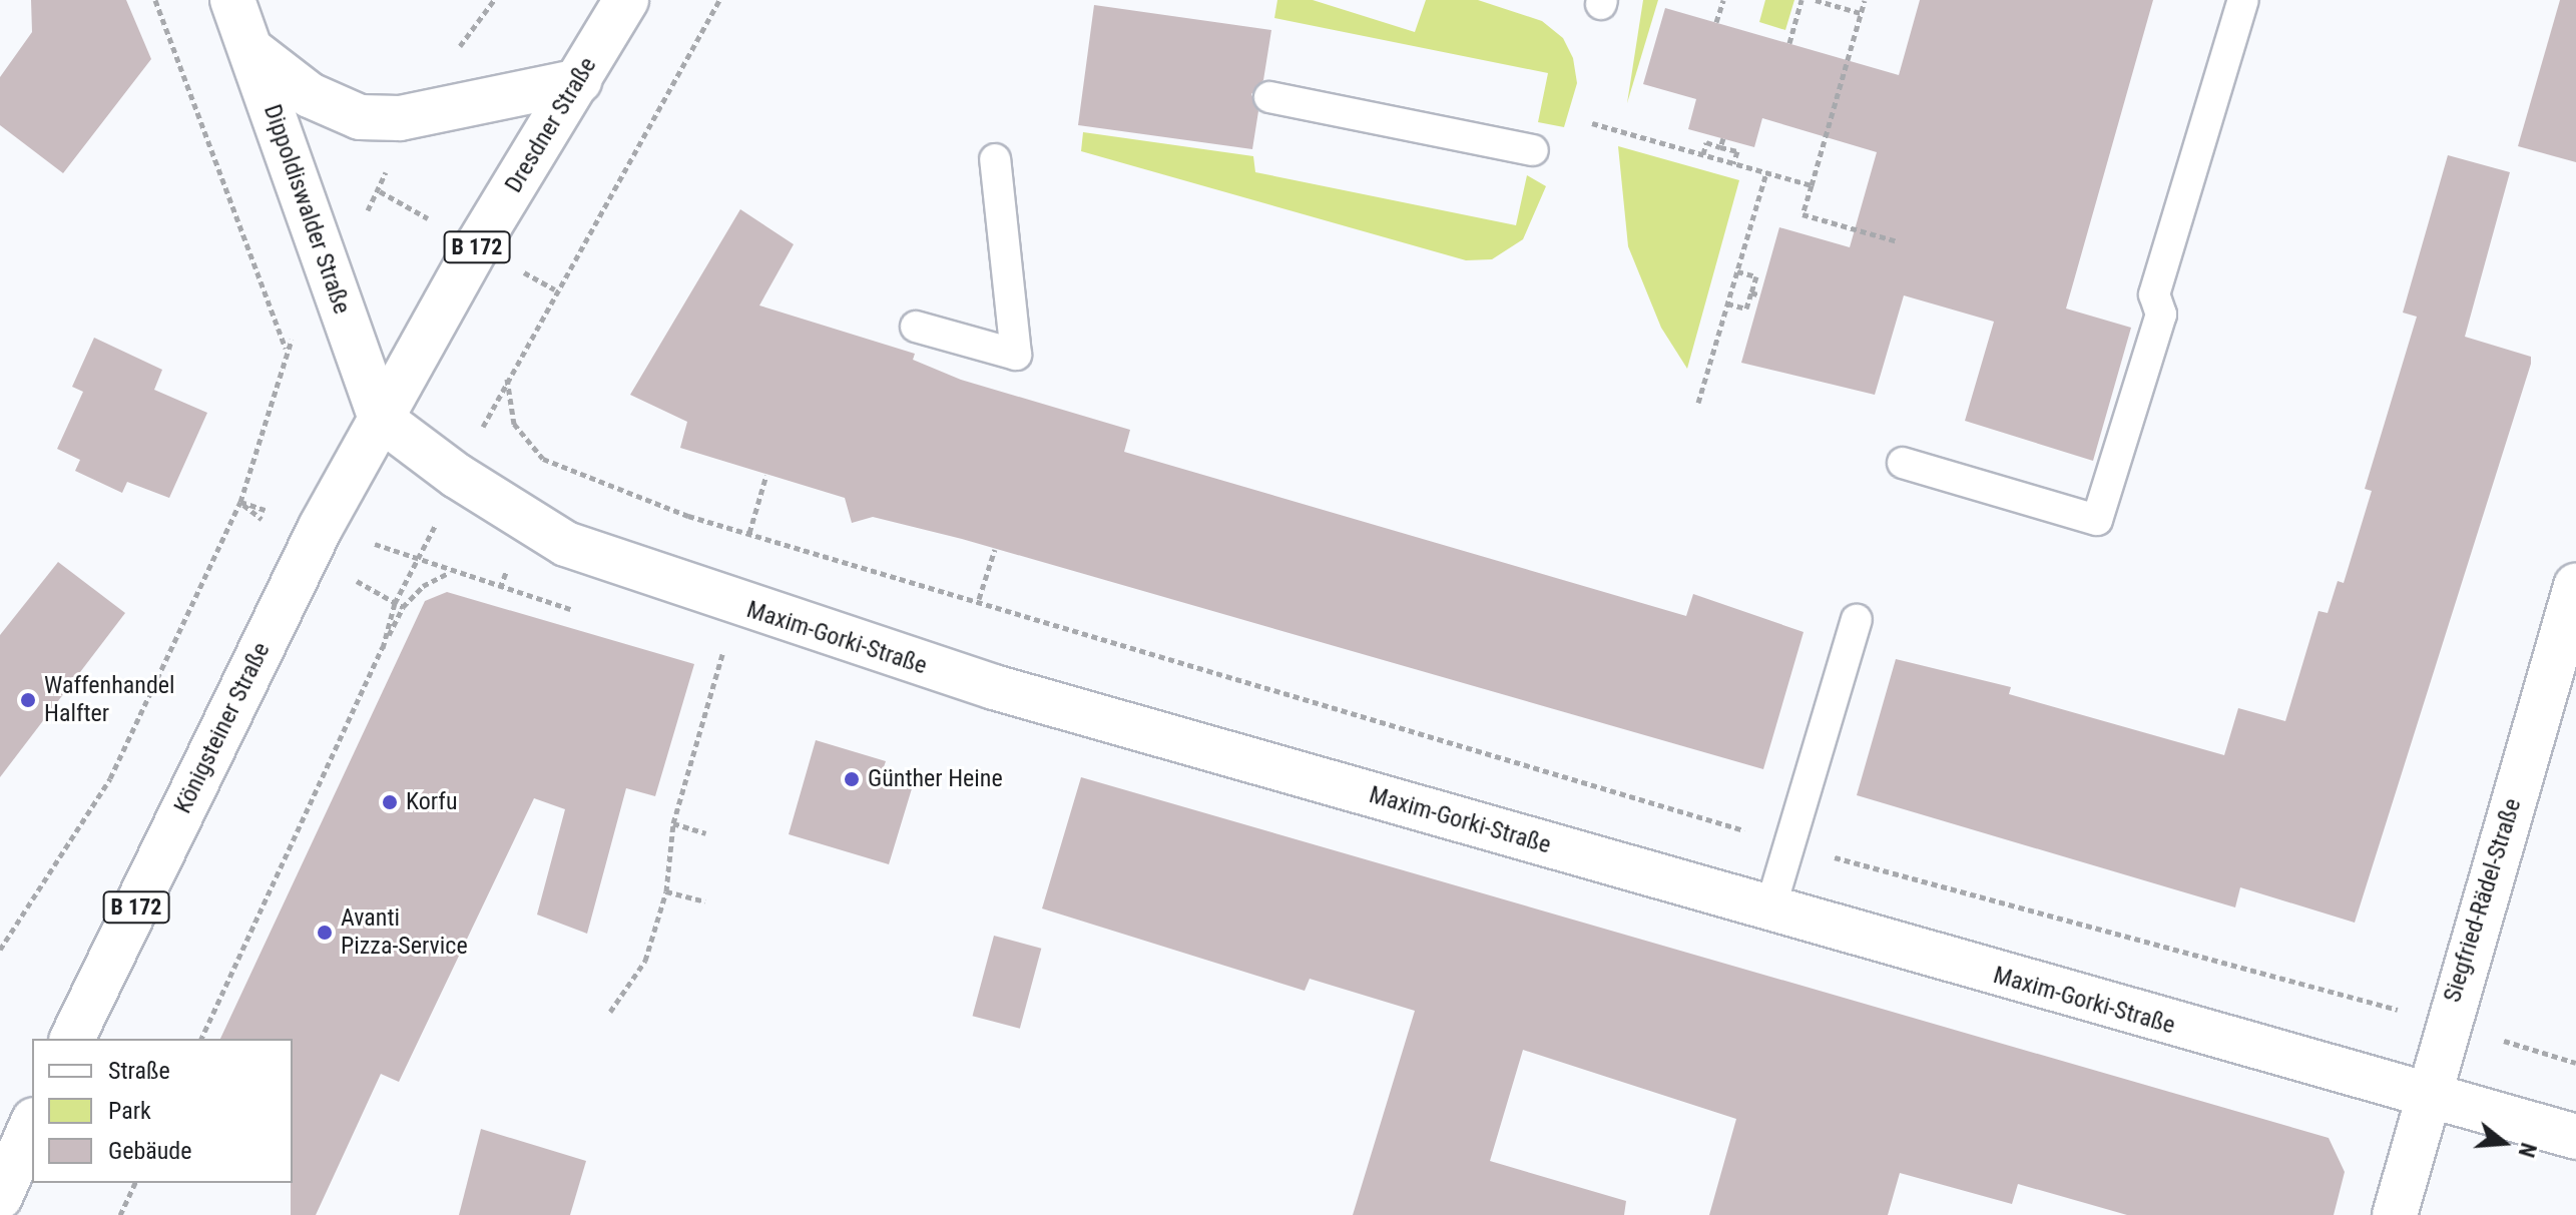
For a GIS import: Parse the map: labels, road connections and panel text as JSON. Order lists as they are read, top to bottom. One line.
{"streets":{"main road":["Dresdner Straße","Dippoldiswalder Straße","B 172","Maxim-Gorki-Straße","Königsteiner Straße","Siegfried-Rädel-Straße"]},"crossings":[["Dresdner Straße","Dippoldiswalder Straße"],["Dresdner Straße","Maxim-Gorki-Straße"],["Dresdner Straße","Königsteiner Straße"],["Dippoldiswalder Straße","Maxim-Gorki-Straße"],["Dippoldiswalder Straße","Königsteiner Straße"],["Maxim-Gorki-Straße","Königsteiner Straße"],["Maxim-Gorki-Straße","Siegfried-Rädel-Straße"]],"places":["Waffenhandel Halfter","Günther Heine","Korfu","Avanti Pizza-Service"],"legend":["Straße","Park","Gebäude"],"north":"right"}
